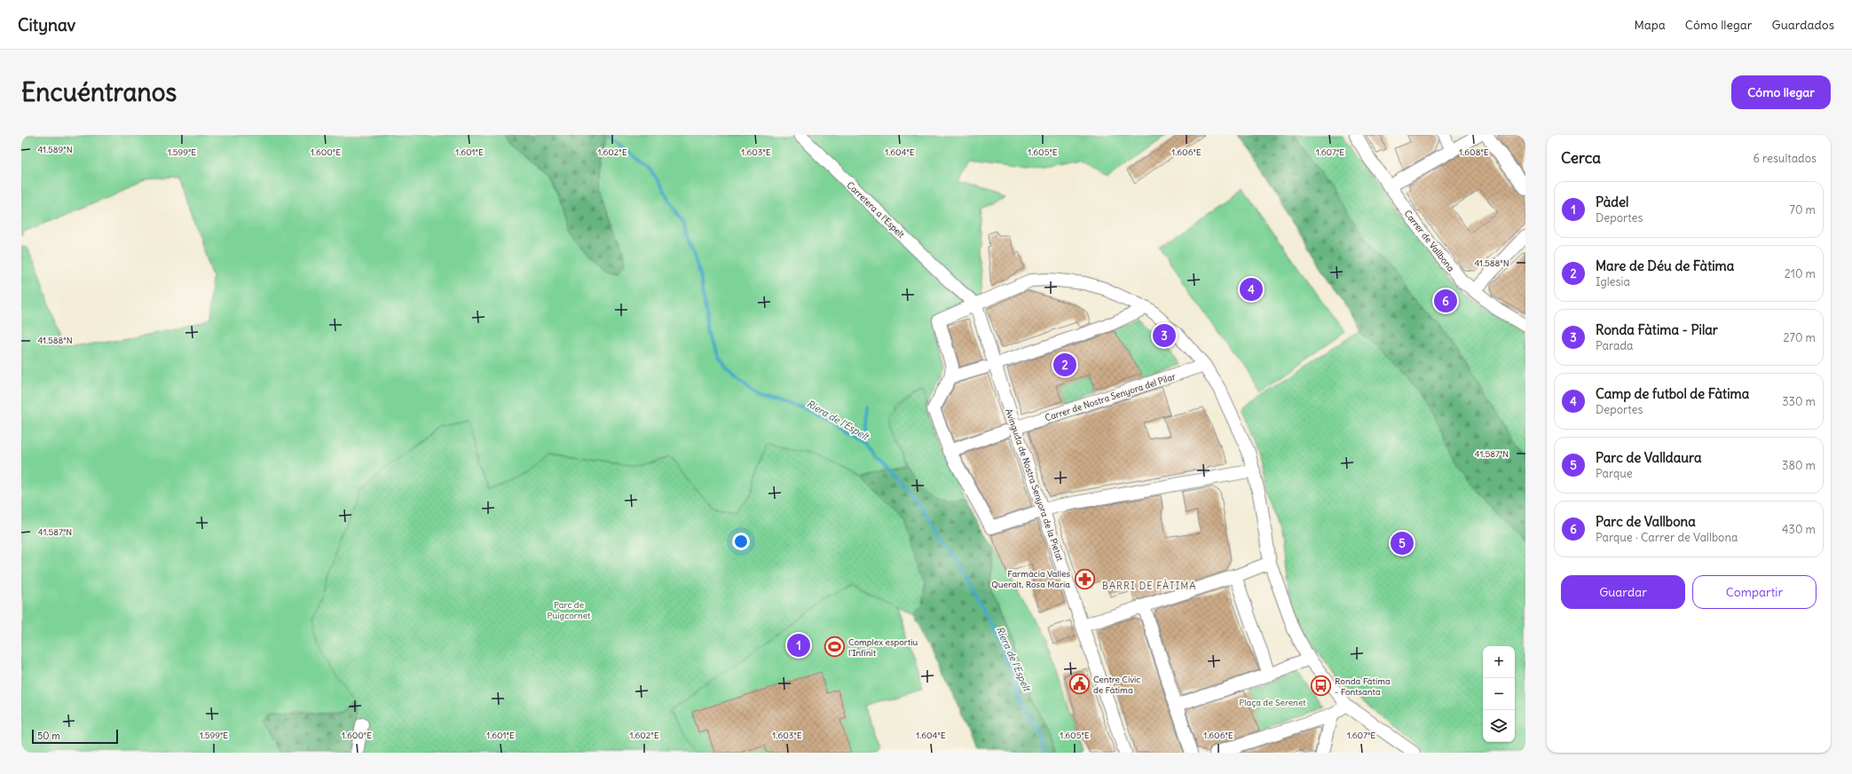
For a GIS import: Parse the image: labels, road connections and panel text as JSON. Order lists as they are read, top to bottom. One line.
{"streets":{"street":["Carretera a l'Espelt","Carrer de Vallbona","Carrer de Nostra Senyora del Pilar","Avinguda de Nostra Senyora de la Pietat"]},"crossings":[["Carretera a l'Espelt","Avinguda de Nostra Senyora de la Pietat"],["Carrer de Nostra Senyora del Pilar","Avinguda de Nostra Senyora de la Pietat"]],"districts":["BARRI DE FÀTIMA"],"water":["Riera de l'Espelt"],"parks":["Parc de Puigcornet","Plaça de Serenet"],"places":{"pharmacy":["Farmàcia Valles Queralt, Rosa Maria"],"sports":["Complex esportiu l'Infinit"],"public building":["Centre Cívic de Fàtima"],"bus stop":["Ronda Fàtima - Fontsanta"]},"scale_bar":"50 m","page":{"header":"Citynav","nav":["Mapa","Cómo llegar","Guardados"],"buttons":["Cómo llegar",["Guardar","Compartir"]],"title":"Encuéntranos","heading":["Cerca","6 resultados"],"list":[{"mark":"1","name":"Pàdel","note":"Deportes","value":"70 m"},{"mark":"2","name":"Mare de Déu de Fàtima","note":"Iglesia","value":"210 m"},{"mark":"3","name":"Ronda Fàtima - Pilar","note":"Parada","value":"270 m"},{"mark":"4","name":"Camp de futbol de Fàtima","note":"Deportes","value":"330 m"},{"mark":"5","name":"Parc de Valldaura","note":"Parque","value":"380 m"},{"mark":"6","name":"Parc de Vallbona","note":"Parque · Carrer de Vallbona","value":"430 m"}],"pins":["4","6","3","2","5","1"],"map_buttons":["+","−"],"scale":"50 m"},"coordinates":["41.589°N","1.599°E","1.600°E","1.601°E","1.602°E","1.603°E","1.604°E","1.605°E","1.606°E","1.607°E","1.608°E","41.588°N","41.587°N"]}
